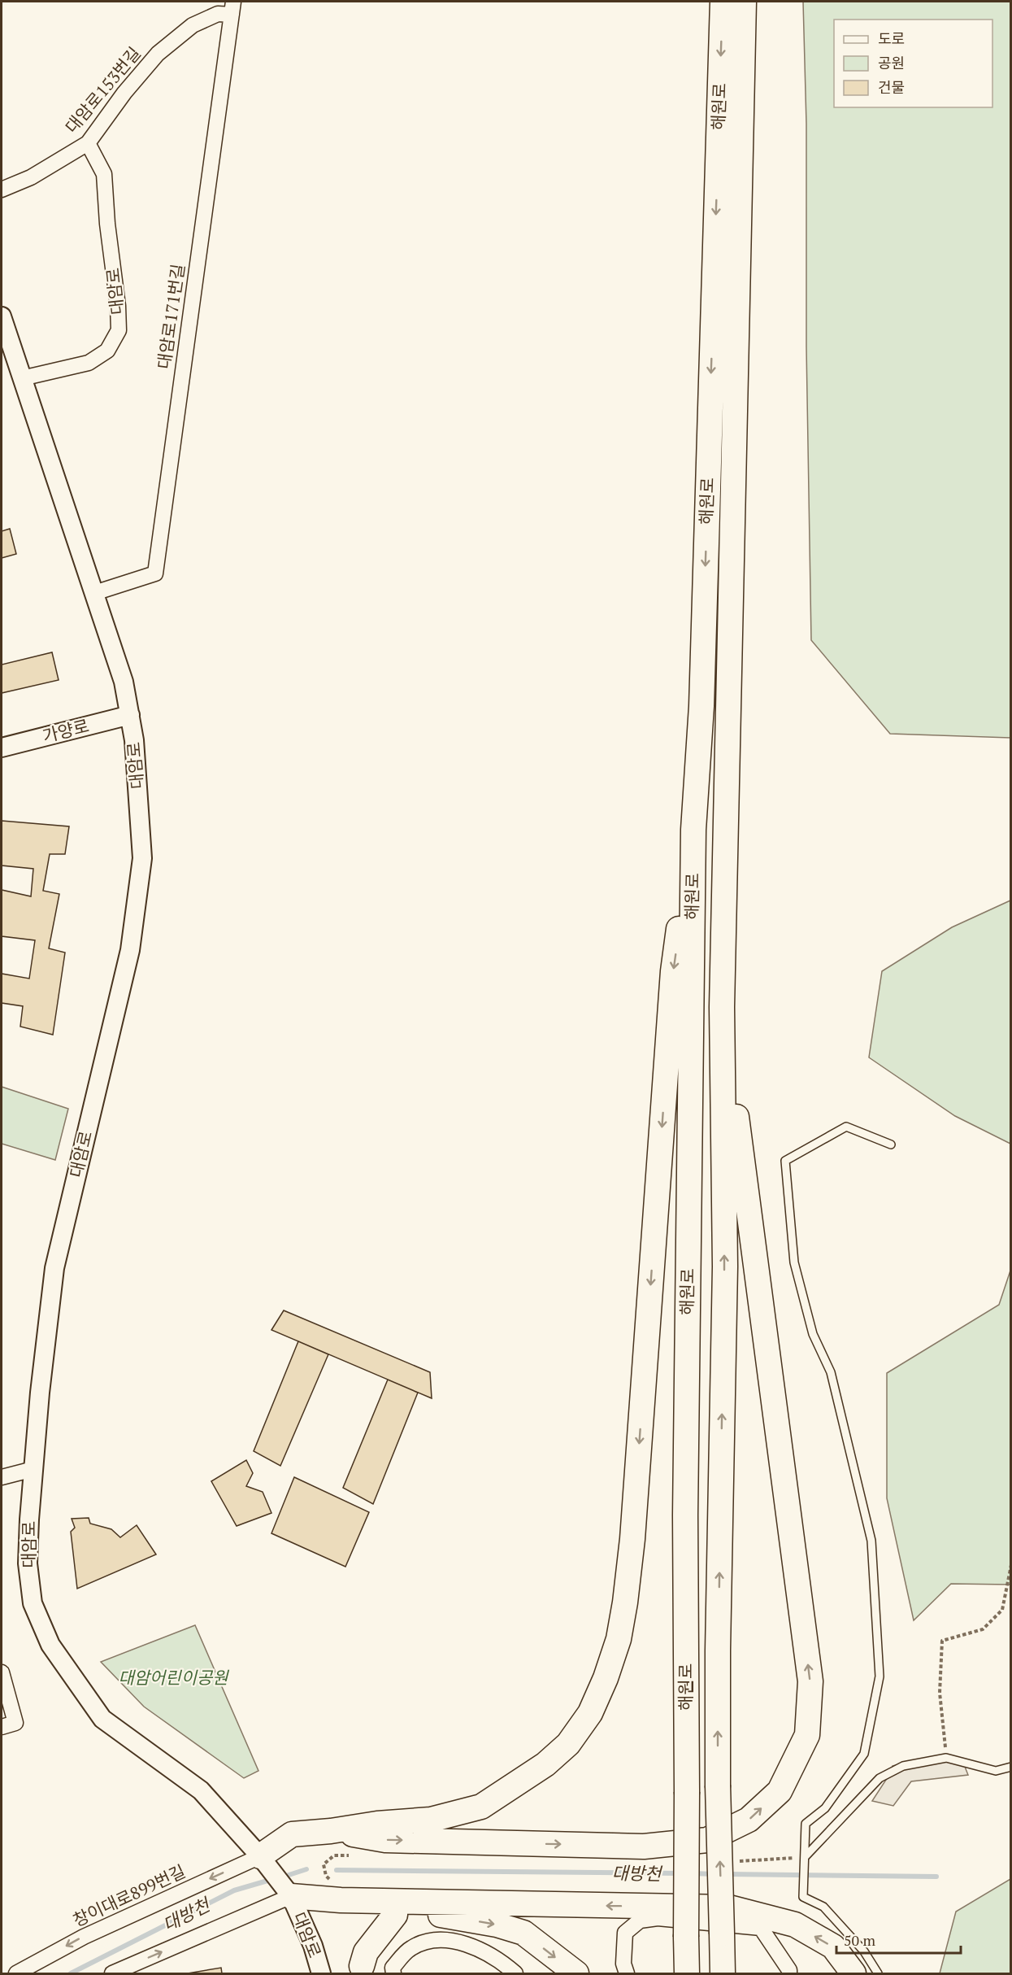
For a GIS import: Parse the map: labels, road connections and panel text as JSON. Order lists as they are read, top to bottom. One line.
{"streets":{"highway":["해원로"],"street":["대암로153번길","대암로","대암로171번길","가양로","창이대로899번길"]},"crossings":[["대암로153번길","대암로"],["대암로153번길","대암로171번길"],["대암로","대암로171번길"],["대암로","가양로"],["대암로","창이대로899번길"]],"water":["대방천"],"parks":["대암어린이공원"],"legend":["도로","공원","건물"],"scale_bar":"50 m"}
